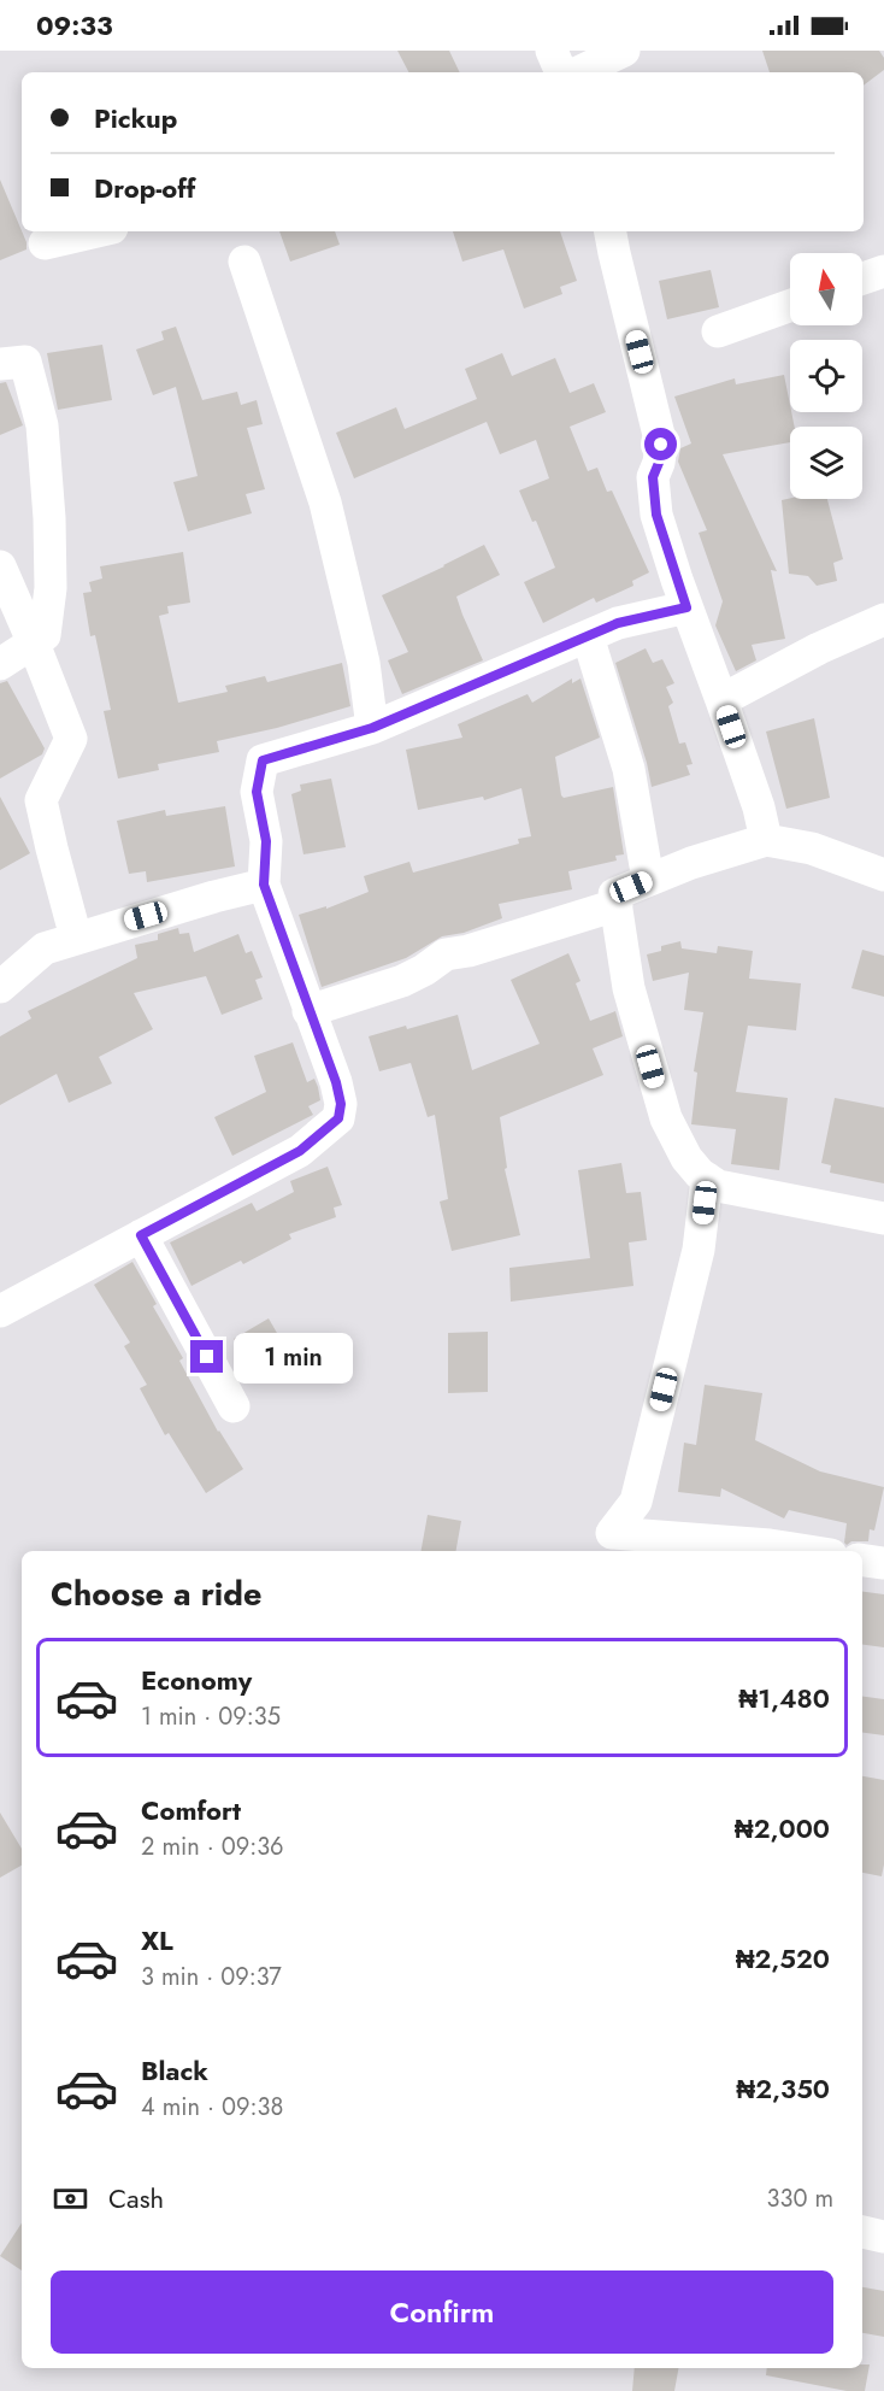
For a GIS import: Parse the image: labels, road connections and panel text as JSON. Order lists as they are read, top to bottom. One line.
{"north":"top","page":{"status":"09:33","banner":["Pickup","Drop-off"],"bubble":"1 min","heading":"Choose a ride","list":[{"name":"Economy","note":"1 min · 09:35","value":"₦1,480"},{"name":"Comfort","note":"2 min · 09:36","value":"₦2,000"},{"name":"XL","note":"3 min · 09:37","value":"₦2,520"},{"name":"Black","note":"4 min · 09:38","value":"₦2,350"}],"pay":["Cash","330 m"],"buttons":"Confirm"}}
